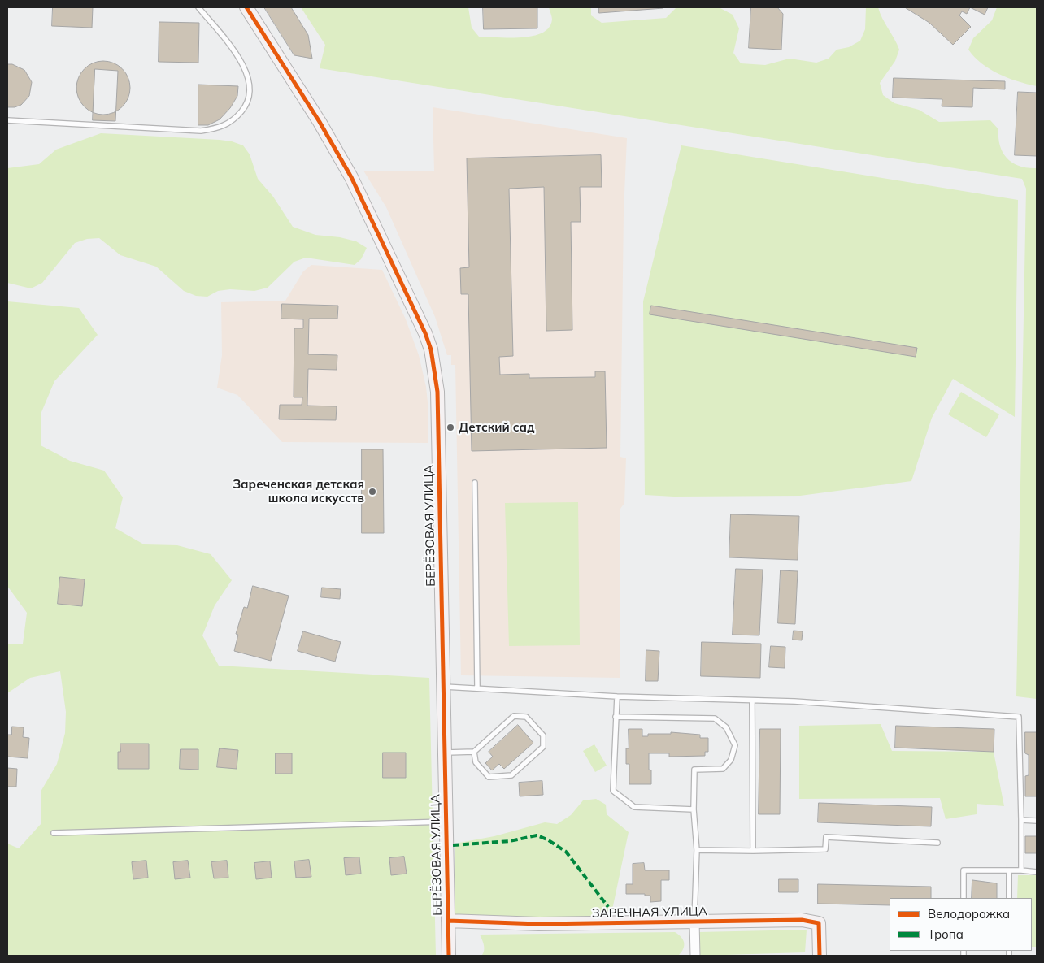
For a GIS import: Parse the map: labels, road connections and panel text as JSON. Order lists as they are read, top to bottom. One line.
{"streets":{"street":["БЕРЁЗОВАЯ УЛИЦА","ЗАРЕЧНАЯ УЛИЦА"]},"crossings":[["БЕРЁЗОВАЯ УЛИЦА","ЗАРЕЧНАЯ УЛИЦА"]],"places":["Детский сад","Зареченская детская школа искусств"],"legend":["Велодорожка","Тропа"]}
